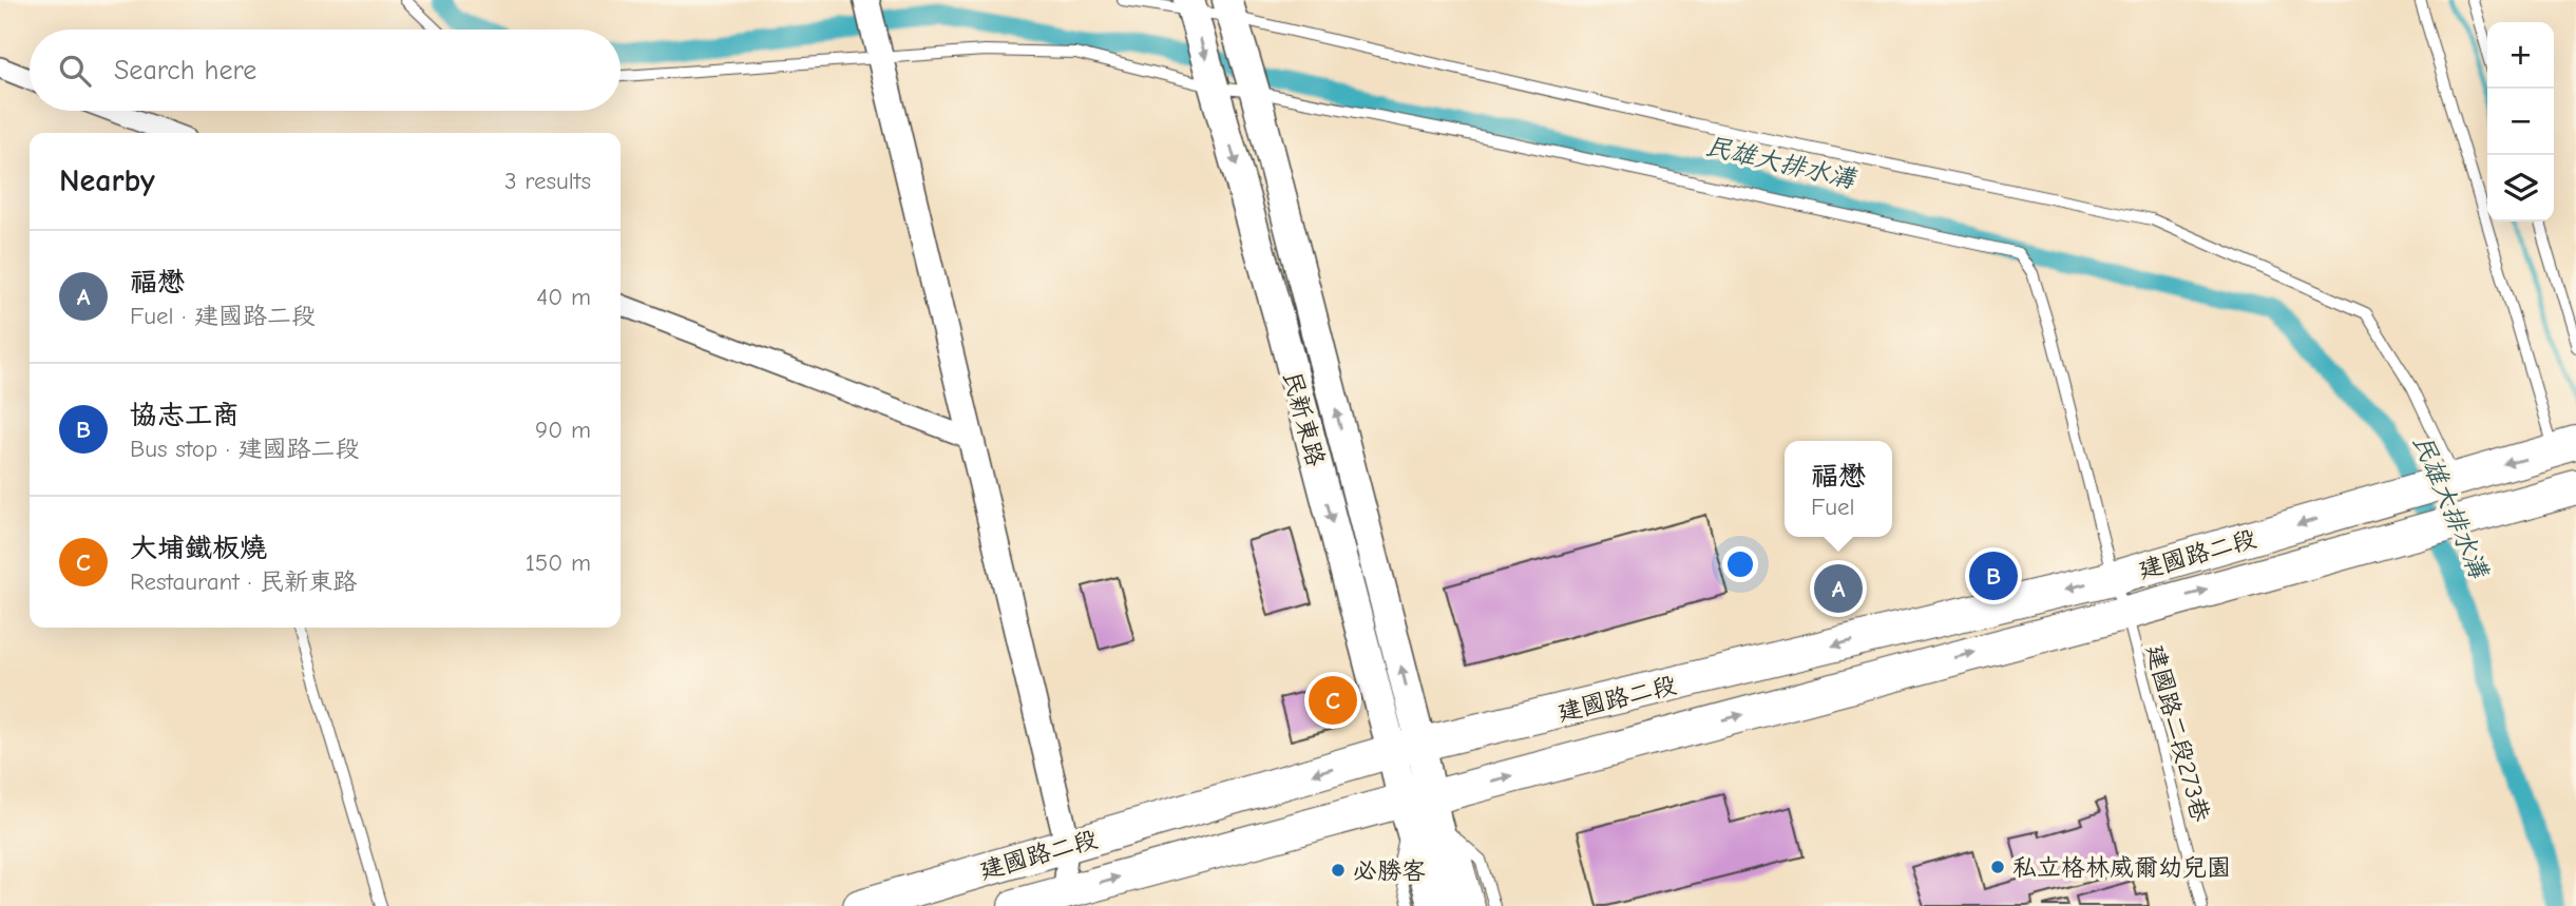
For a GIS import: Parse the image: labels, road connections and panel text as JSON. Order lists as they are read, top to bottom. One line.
{"streets":{"main road":["民新東路","建國路二段"],"lane":["建國路二段273巷"]},"crossings":[["民新東路","建國路二段"],["民新東路","建國路二段273巷"],["建國路二段","建國路二段273巷"]],"water":["民雄大排水溝"],"places":["私立格林威爾幼兒園","必勝客"],"page":{"map_buttons":["+","−"],"search":"Search here","heading":["Nearby","3 results"],"list":[{"mark":"A","name":"福懋","note":"Fuel · 建國路二段","value":"40 m"},{"mark":"B","name":"協志工商","note":"Bus stop · 建國路二段","value":"90 m"},{"mark":"C","name":"大埔鐵板燒","note":"Restaurant · 民新東路","value":"150 m"}],"popup":["福懋","Fuel"],"pins":["B","A","C"]}}
